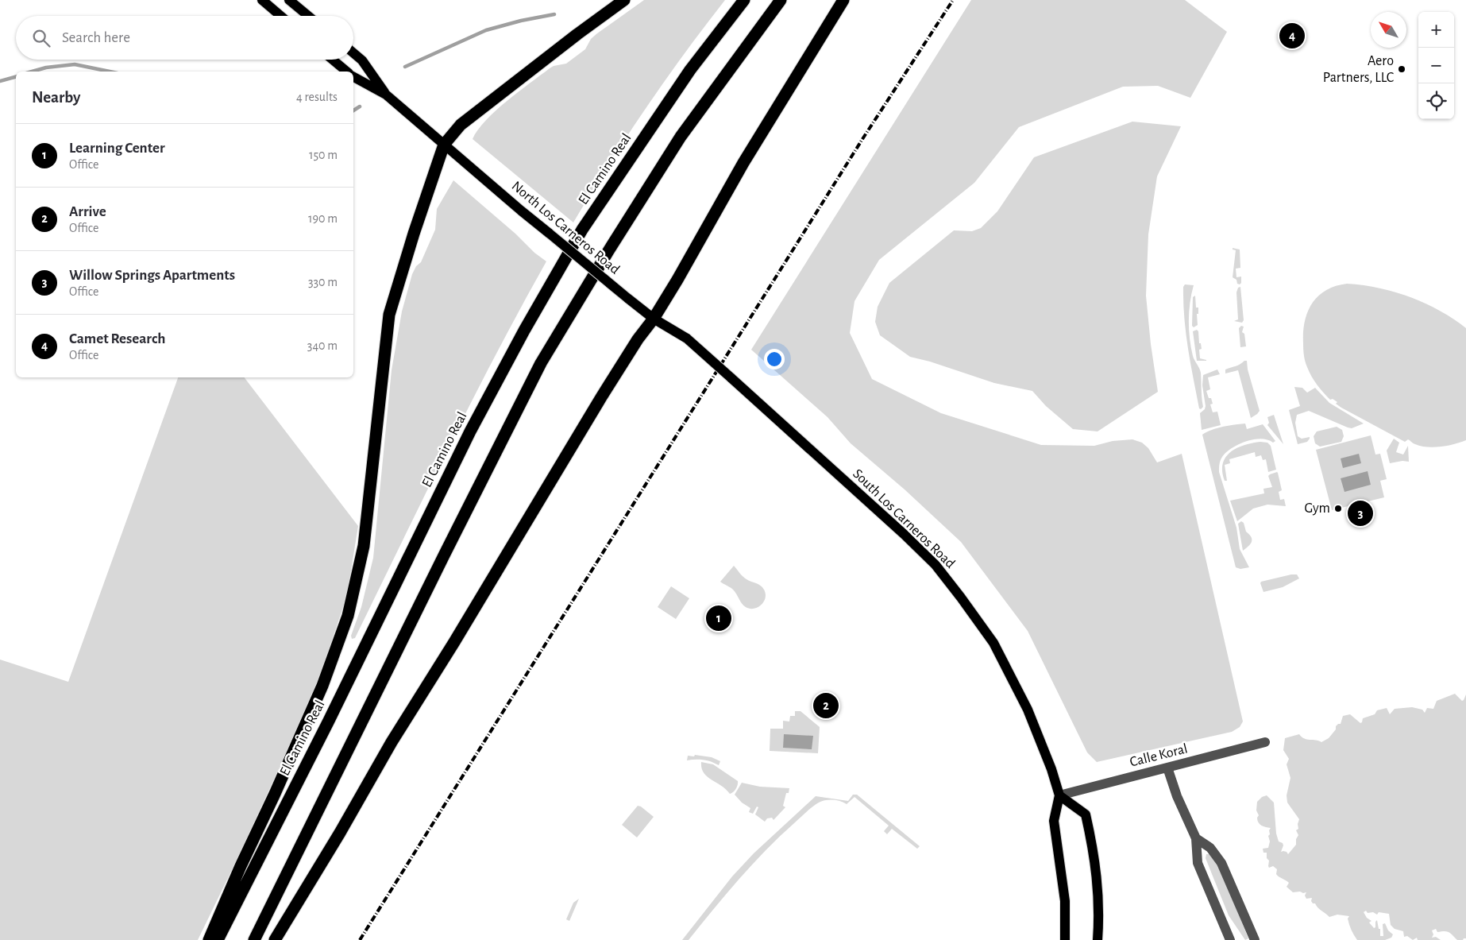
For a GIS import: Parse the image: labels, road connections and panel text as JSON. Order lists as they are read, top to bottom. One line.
{"streets":{"highway":["El Camino Real"],"main road":["North Los Carneros Road","South Los Carneros Road"],"street":["Calle Koral"]},"crossings":[["North Los Carneros Road","South Los Carneros Road"],["South Los Carneros Road","Calle Koral"]],"places":["Aero Partners, LLC","Gym"],"north":"top left","page":{"map_buttons":["+","−"],"search":"Search here","pins":["4","3","1","2"],"heading":["Nearby","4 results"],"list":[{"mark":"1","name":"Learning Center","note":"Office","value":"150 m"},{"mark":"2","name":"Arrive","note":"Office","value":"190 m"},{"mark":"3","name":"Willow Springs Apartments","note":"Office","value":"330 m"},{"mark":"4","name":"Camet Research","note":"Office","value":"340 m"}]}}
